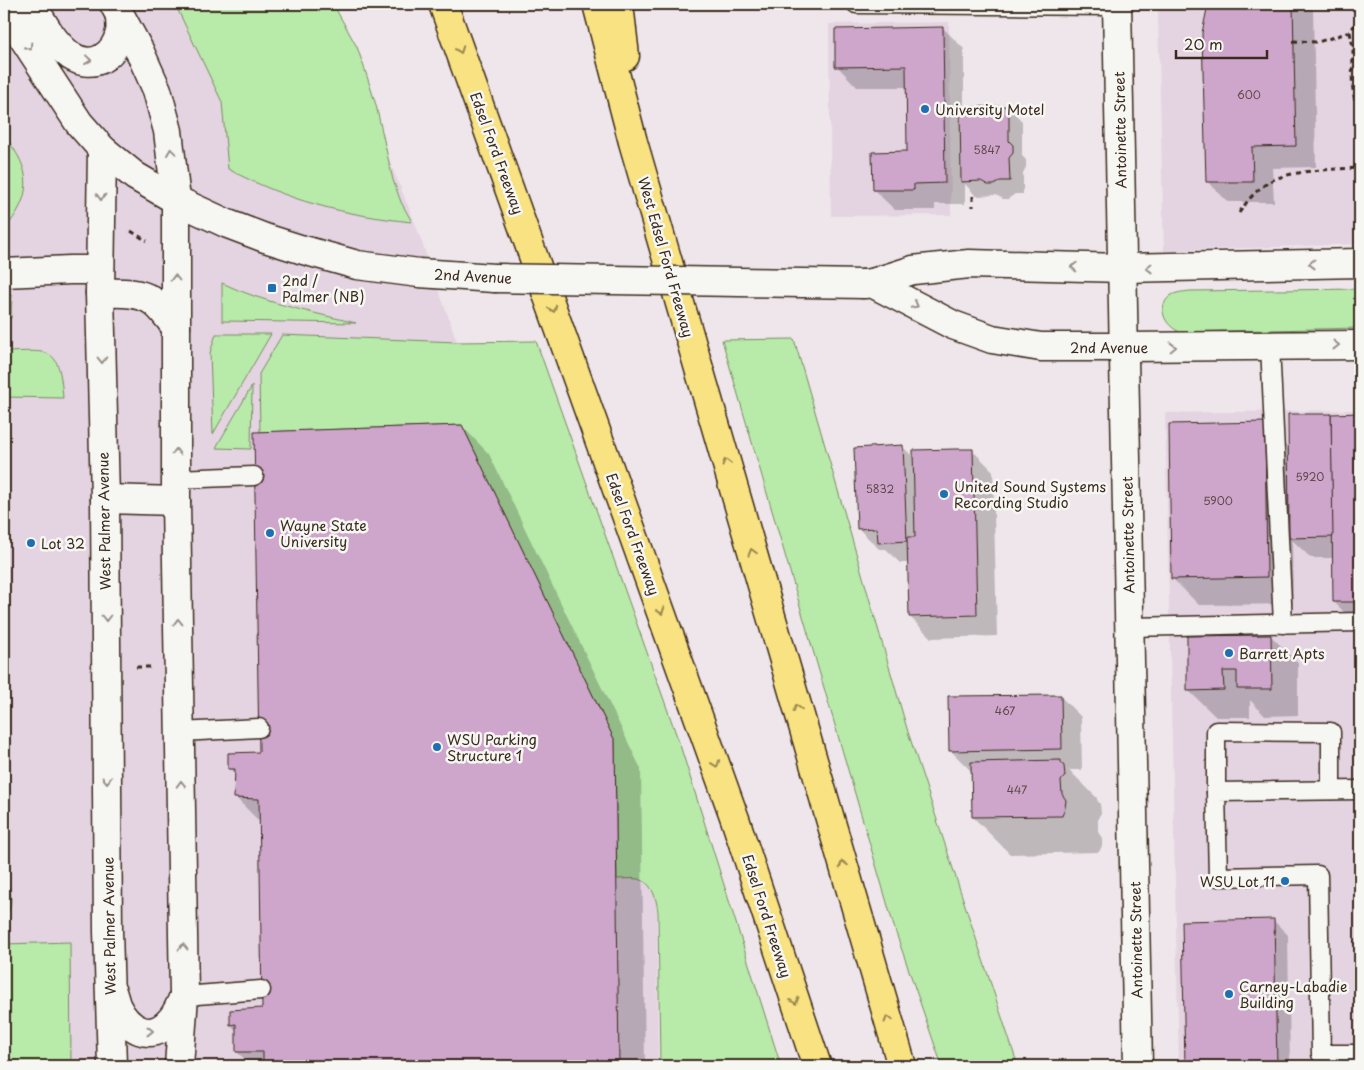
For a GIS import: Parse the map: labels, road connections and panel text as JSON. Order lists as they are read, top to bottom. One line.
{"streets":{"highway":["Edsel Ford Freeway","West Edsel Ford Freeway"],"street":["Antoinette Street","2nd Avenue","West Palmer Avenue"]},"crossings":[["Antoinette Street","2nd Avenue"],["2nd Avenue","West Palmer Avenue"]],"one_way":["Edsel Ford Freeway","West Edsel Ford Freeway"],"places":{"other":["University Motel","United Sound Systems Recording Studio","Wayne State University","Lot 32","Barrett Apts","WSU Parking Structure 1","WSU Lot 11","Carney-Labadie Building"],"transit":["2nd / Palmer (NB)"]},"house_numbers":["600","5847","5920","5832","5900","467","447"],"scale_bar":"20 m"}
